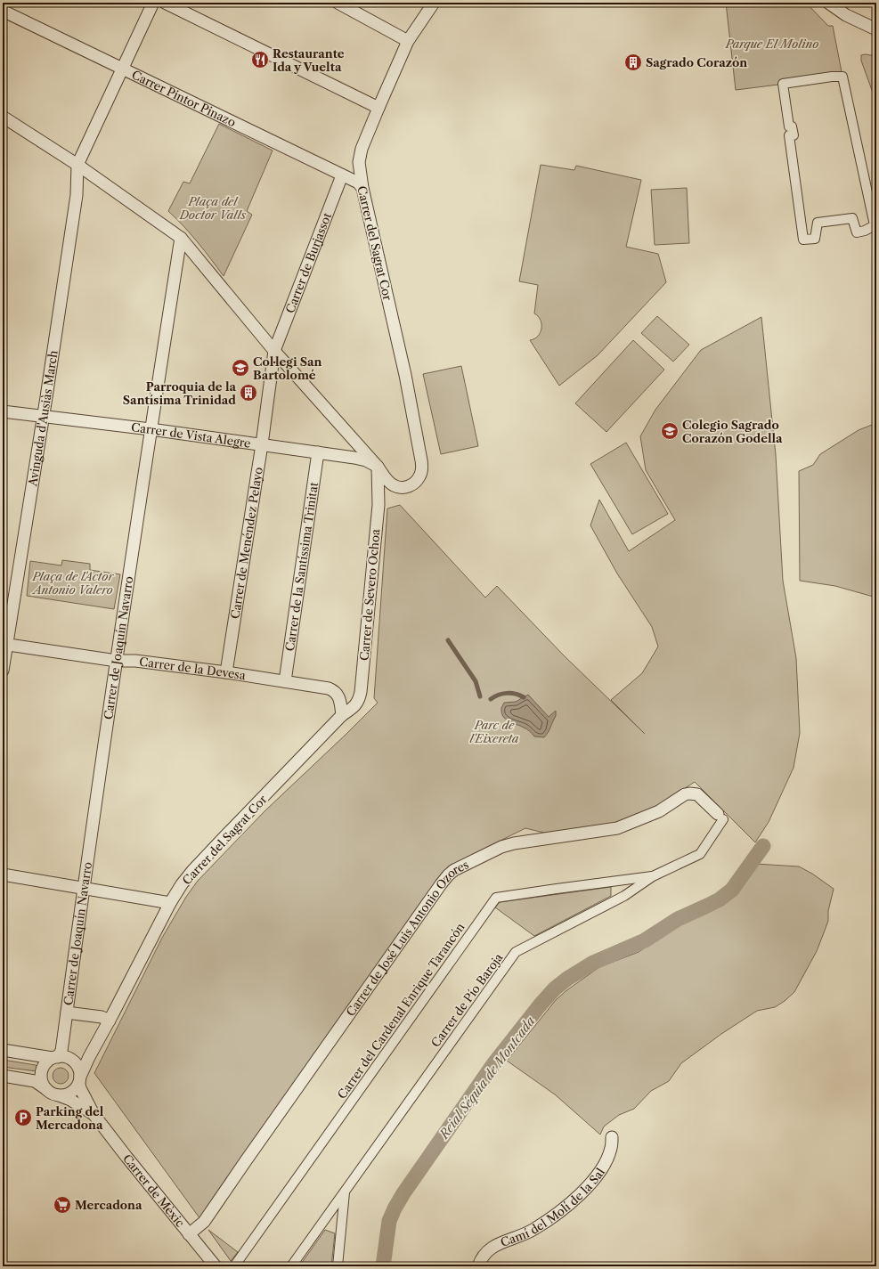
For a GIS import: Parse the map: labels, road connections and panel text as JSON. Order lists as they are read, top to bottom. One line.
{"streets":{"street":["Carrer Pintor Pinazo","Carrer del Sagrat Cor","Carrer de Burjassot","Avinguda d'Ausiàs March","Carrer de Vista Alegre","Carrer de Menéndez Pelayo","Carrer de la Santíssima Trinitat","Carrer de Severo Ochoa","Carrer de Joaquín Navarro","Carrer de la Devesa","Carrer de José Luis Antonio Ozores","Carrer de Pío Baroja","Carrer del Cardenal Enrique Tarancón","Carrer de Mèxic","Camí del Molí de la Sal"]},"crossings":[["Carrer Pintor Pinazo","Carrer del Sagrat Cor"],["Carrer Pintor Pinazo","Carrer de Burjassot"],["Carrer del Sagrat Cor","Carrer de Vista Alegre"],["Carrer del Sagrat Cor","Carrer de Severo Ochoa"],["Carrer del Sagrat Cor","Carrer de Joaquín Navarro"],["Carrer del Sagrat Cor","Carrer de la Devesa"],["Carrer del Sagrat Cor","Carrer de Mèxic"],["Carrer de Burjassot","Carrer de Menéndez Pelayo"],["Avinguda d'Ausiàs March","Carrer de Vista Alegre"],["Avinguda d'Ausiàs March","Carrer de la Devesa"],["Carrer de Vista Alegre","Carrer de Menéndez Pelayo"],["Carrer de Vista Alegre","Carrer de la Santíssima Trinitat"],["Carrer de Vista Alegre","Carrer de Severo Ochoa"],["Carrer de Vista Alegre","Carrer de Joaquín Navarro"],["Carrer de Menéndez Pelayo","Carrer de la Devesa"],["Carrer de la Santíssima Trinitat","Carrer de la Devesa"],["Carrer de Severo Ochoa","Carrer de la Devesa"],["Carrer de Joaquín Navarro","Carrer de la Devesa"],["Carrer de Joaquín Navarro","Carrer de Mèxic"],["Carrer de José Luis Antonio Ozores","Carrer de Pío Baroja"],["Carrer de José Luis Antonio Ozores","Carrer de Mèxic"],["Carrer de Pío Baroja","Carrer del Cardenal Enrique Tarancón"]],"water":["Reial Séquia de Montcada"],"parks":["Parque El Molino","Plaça del Doctor Valls","Plaça de l'Actor Antonio Valero","Parc de l'Eixereta"],"places":{"restaurant":["Restaurante Ida y Vuelta"],"building":["Sagrado Corazón","Parroquia de la Santísima Trinidad"],"school or university":["Col·legi San Bartolomé","Colegio Sagrado Corazón Godella"],"parking":["Parking del Mercadona"],"supermarket":["Mercadona"]}}
